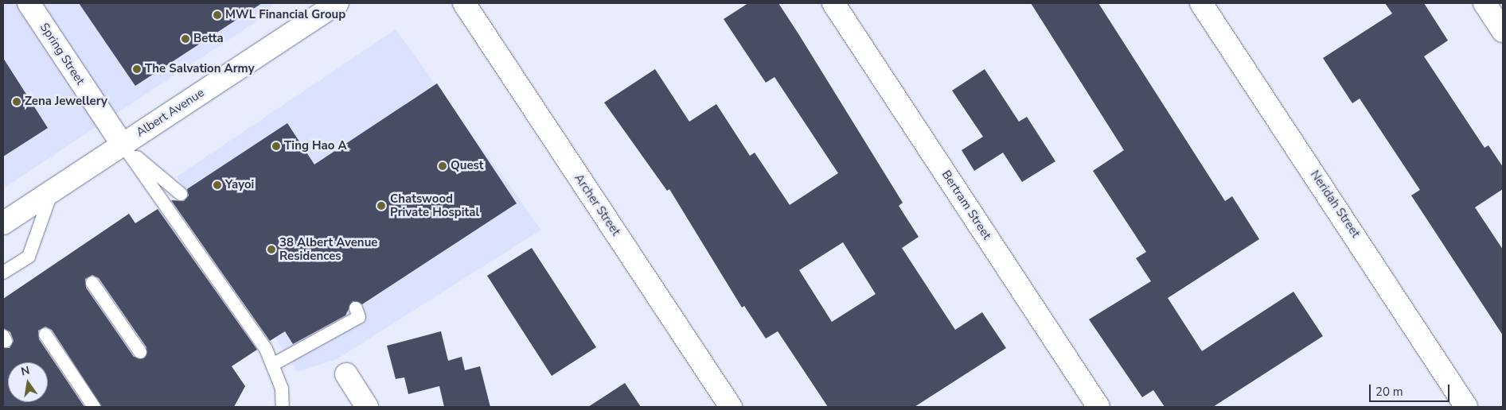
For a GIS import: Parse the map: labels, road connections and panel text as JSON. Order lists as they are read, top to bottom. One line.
{"streets":{"street":["Spring Street","Albert Avenue","Neridah Street","Archer Street","Bertram Street"]},"crossings":[["Spring Street","Albert Avenue"]],"places":["MWL Financial Group","Betta","The Salvation Army","Zena Jewellery","Ting Hao A","Quest","Yayoi","Chatswood Private Hospital","38 Albert Avenue Residences"],"scale_bar":"20 m","north":"top"}
